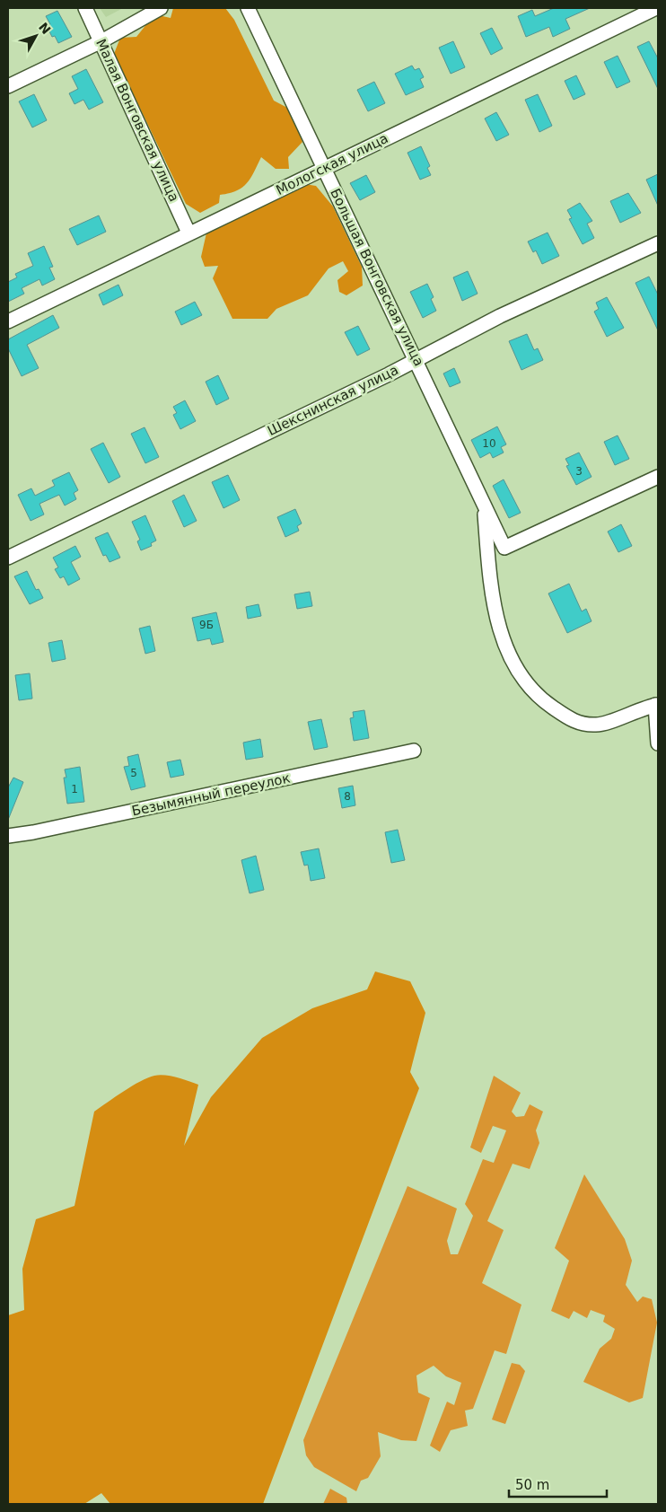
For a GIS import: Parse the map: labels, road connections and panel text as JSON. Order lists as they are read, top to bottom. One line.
{"streets":{"street":["Малая Вонговская улица","Мологская улица","Большая Вонговская улица","Шекснинская улица","Безымянный переулок"]},"crossings":[["Малая Вонговская улица","Мологская улица"],["Мологская улица","Большая Вонговская улица"],["Большая Вонговская улица","Шекснинская улица"]],"house_numbers":["10","3","9Б","5","1","8"],"scale_bar":"50 m","north":"top right"}
